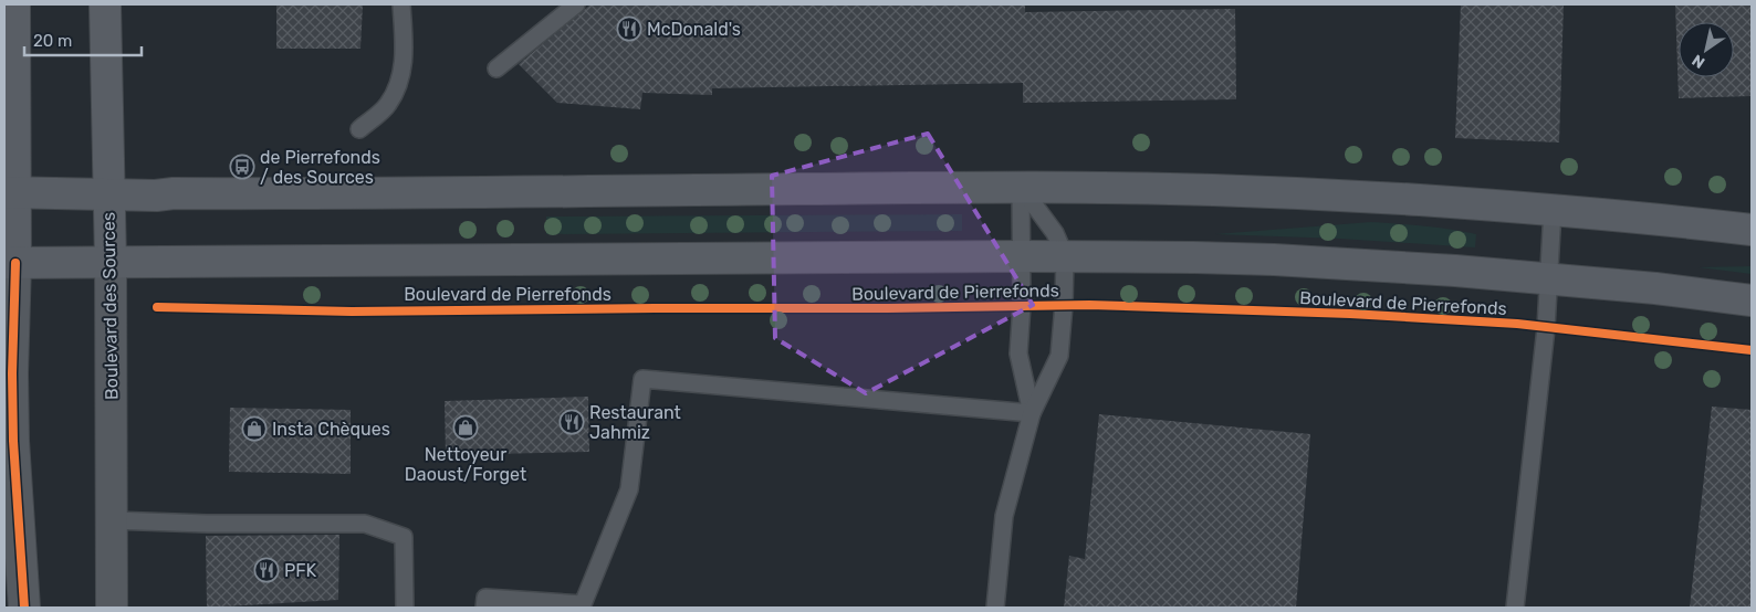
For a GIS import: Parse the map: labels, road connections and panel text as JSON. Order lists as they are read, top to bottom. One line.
{"streets":{"main road":["Boulevard de Pierrefonds","Boulevard des Sources"]},"crossings":[["Boulevard de Pierrefonds","Boulevard des Sources"]],"places":{"restaurant":["McDonald's","Restaurant Jahmiz","PFK"],"bus stop":["de Pierrefonds / des Sources"],"shop":["Nettoyeur Daoust/Forget","Insta Chèques"]},"scale_bar":"20 m","north":"bottom left"}
